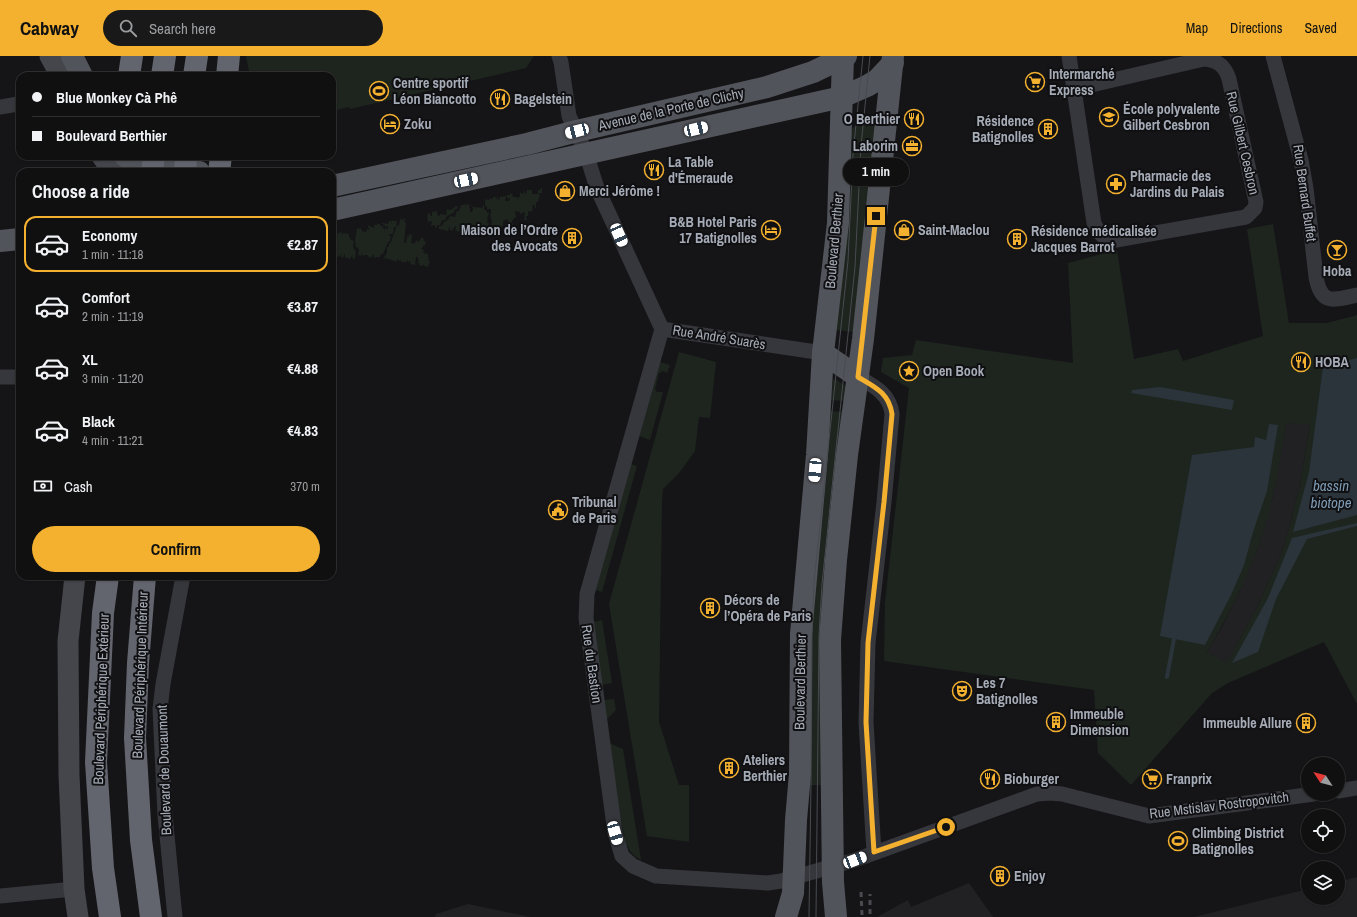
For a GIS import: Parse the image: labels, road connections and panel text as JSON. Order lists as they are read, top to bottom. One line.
{"streets":{"highway":["Boulevard Périphérique Intérieur","Boulevard Périphérique Extérieur"],"main road":["Avenue de la Porte de Clichy","Boulevard Berthier"],"street":["Rue Gilbert Cesbron","Rue Bernard Buffet","Rue André Suarès","Rue du Bastion","Boulevard de Douaumont","Rue Mstislav Rostropovitch"]},"crossings":[["Avenue de la Porte de Clichy","Boulevard Berthier"],["Avenue de la Porte de Clichy","Rue André Suarès"],["Boulevard Berthier","Rue André Suarès"],["Rue André Suarès","Rue du Bastion"],["Rue du Bastion","Rue Mstislav Rostropovitch"]],"water":["bassin biotope"],"places":{"supermarket":["Intermarché Express","Franprix"],"sports":["Centre sportif Léon Biancotto","Climbing District Batignolles"],"restaurant":["Bagelstein","O Berthier","La Table d'Émeraude","HOBA","Bioburger"],"school or university":["École polyvalente Gilbert Cesbron"],"hotel":["Zoku","B&B Hotel Paris 17 Batignolles"],"building":["Résidence Batignolles","Maison de l’Ordre des Avocats","Résidence médicalisée Jacques Barrot","Décors de l’Opéra de Paris","Immeuble Dimension","Immeuble Allure","Ateliers Berthier","Enjoy"],"office":["Laborim"],"pharmacy":["Pharmacie des Jardins du Palais"],"shop":["Merci Jérôme !","Saint-Maclou"],"bar":["Hoba"],"place":["Open Book"],"public building":["Tribunal de Paris"],"theatre":["Les 7 Batignolles"]},"north":"top left","page":{"header":"Cabway","search":"Search here","nav":["Map","Directions","Saved"],"banner":["Blue Monkey Cà Phê","Boulevard Berthier"],"bubble":"1 min","heading":"Choose a ride","list":[{"name":"Economy","note":"1 min · 11:18","value":"€2.87"},{"name":"Comfort","note":"2 min · 11:19","value":"€3.87"},{"name":"XL","note":"3 min · 11:20","value":"€4.88"},{"name":"Black","note":"4 min · 11:21","value":"€4.83"}],"pay":["Cash","370 m"],"buttons":"Confirm"}}
